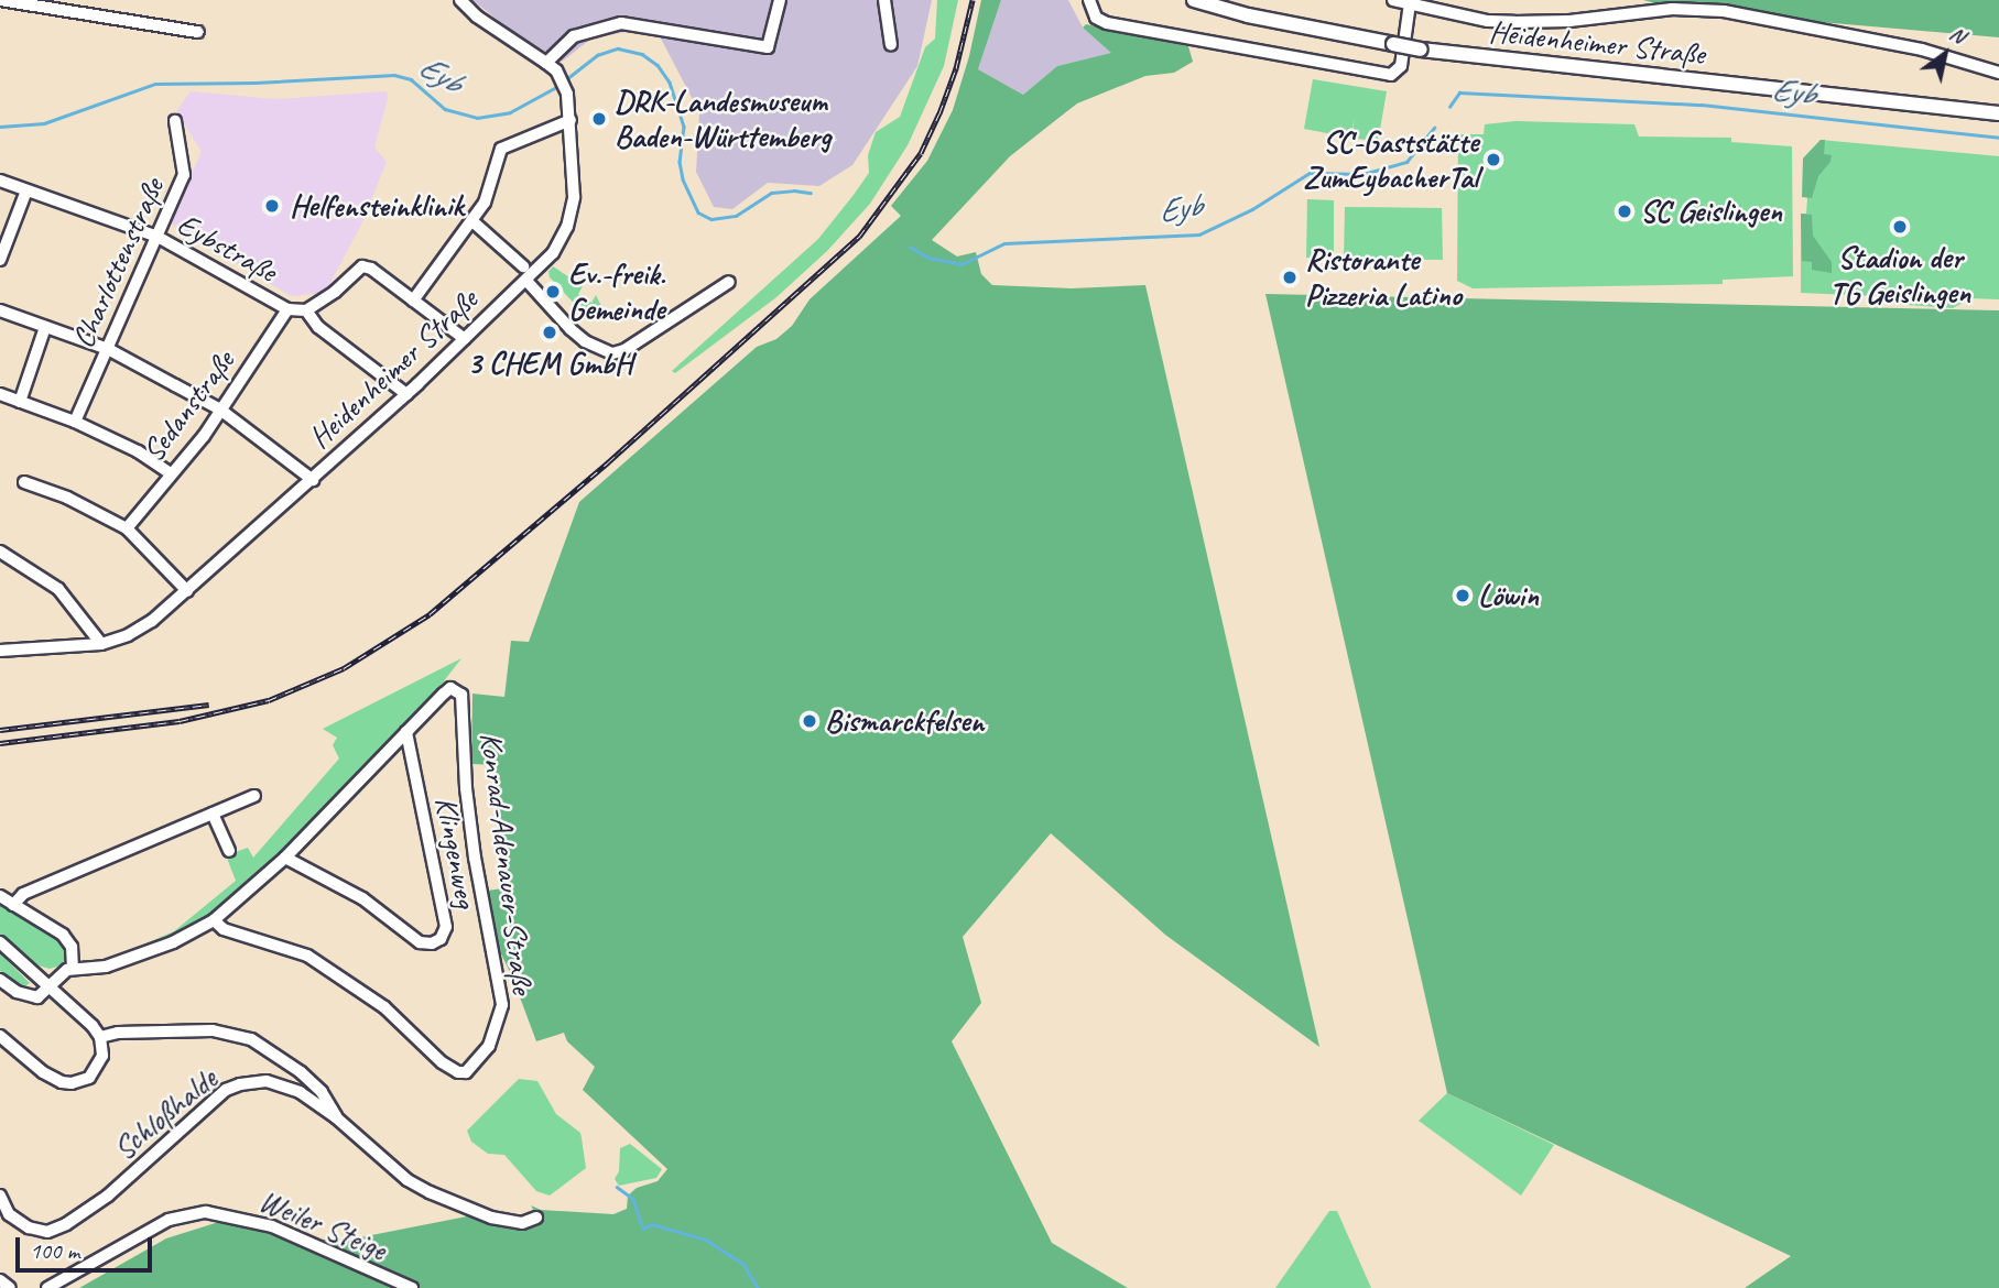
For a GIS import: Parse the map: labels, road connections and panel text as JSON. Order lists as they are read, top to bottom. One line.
{"streets":{"main road":["Heidenheimer Straße"],"street":["Eybstraße","Charlottenstraße","Sedanstraße","Klingenweg","Konrad-Adenauer-Straße","Schloßhalde","Weiler Steige"]},"crossings":[["Heidenheimer Straße","Eybstraße"],["Eybstraße","Charlottenstraße"],["Eybstraße","Sedanstraße"],["Klingenweg","Konrad-Adenauer-Straße"]],"water":["Eyb"],"places":["DRK-Landesmuseum Baden-Württemberg","SC-Gaststätte ZumEybacherTal","Helfensteinklinik","SC Geislingen","Stadion der TG Geislingen","Ristorante Pizzeria Latino","Ev.-freik. Gemeinde","3 CHEM GmbH","Löwin","Bismarckfelsen"],"scale_bar":"100 m","north":"top right"}
